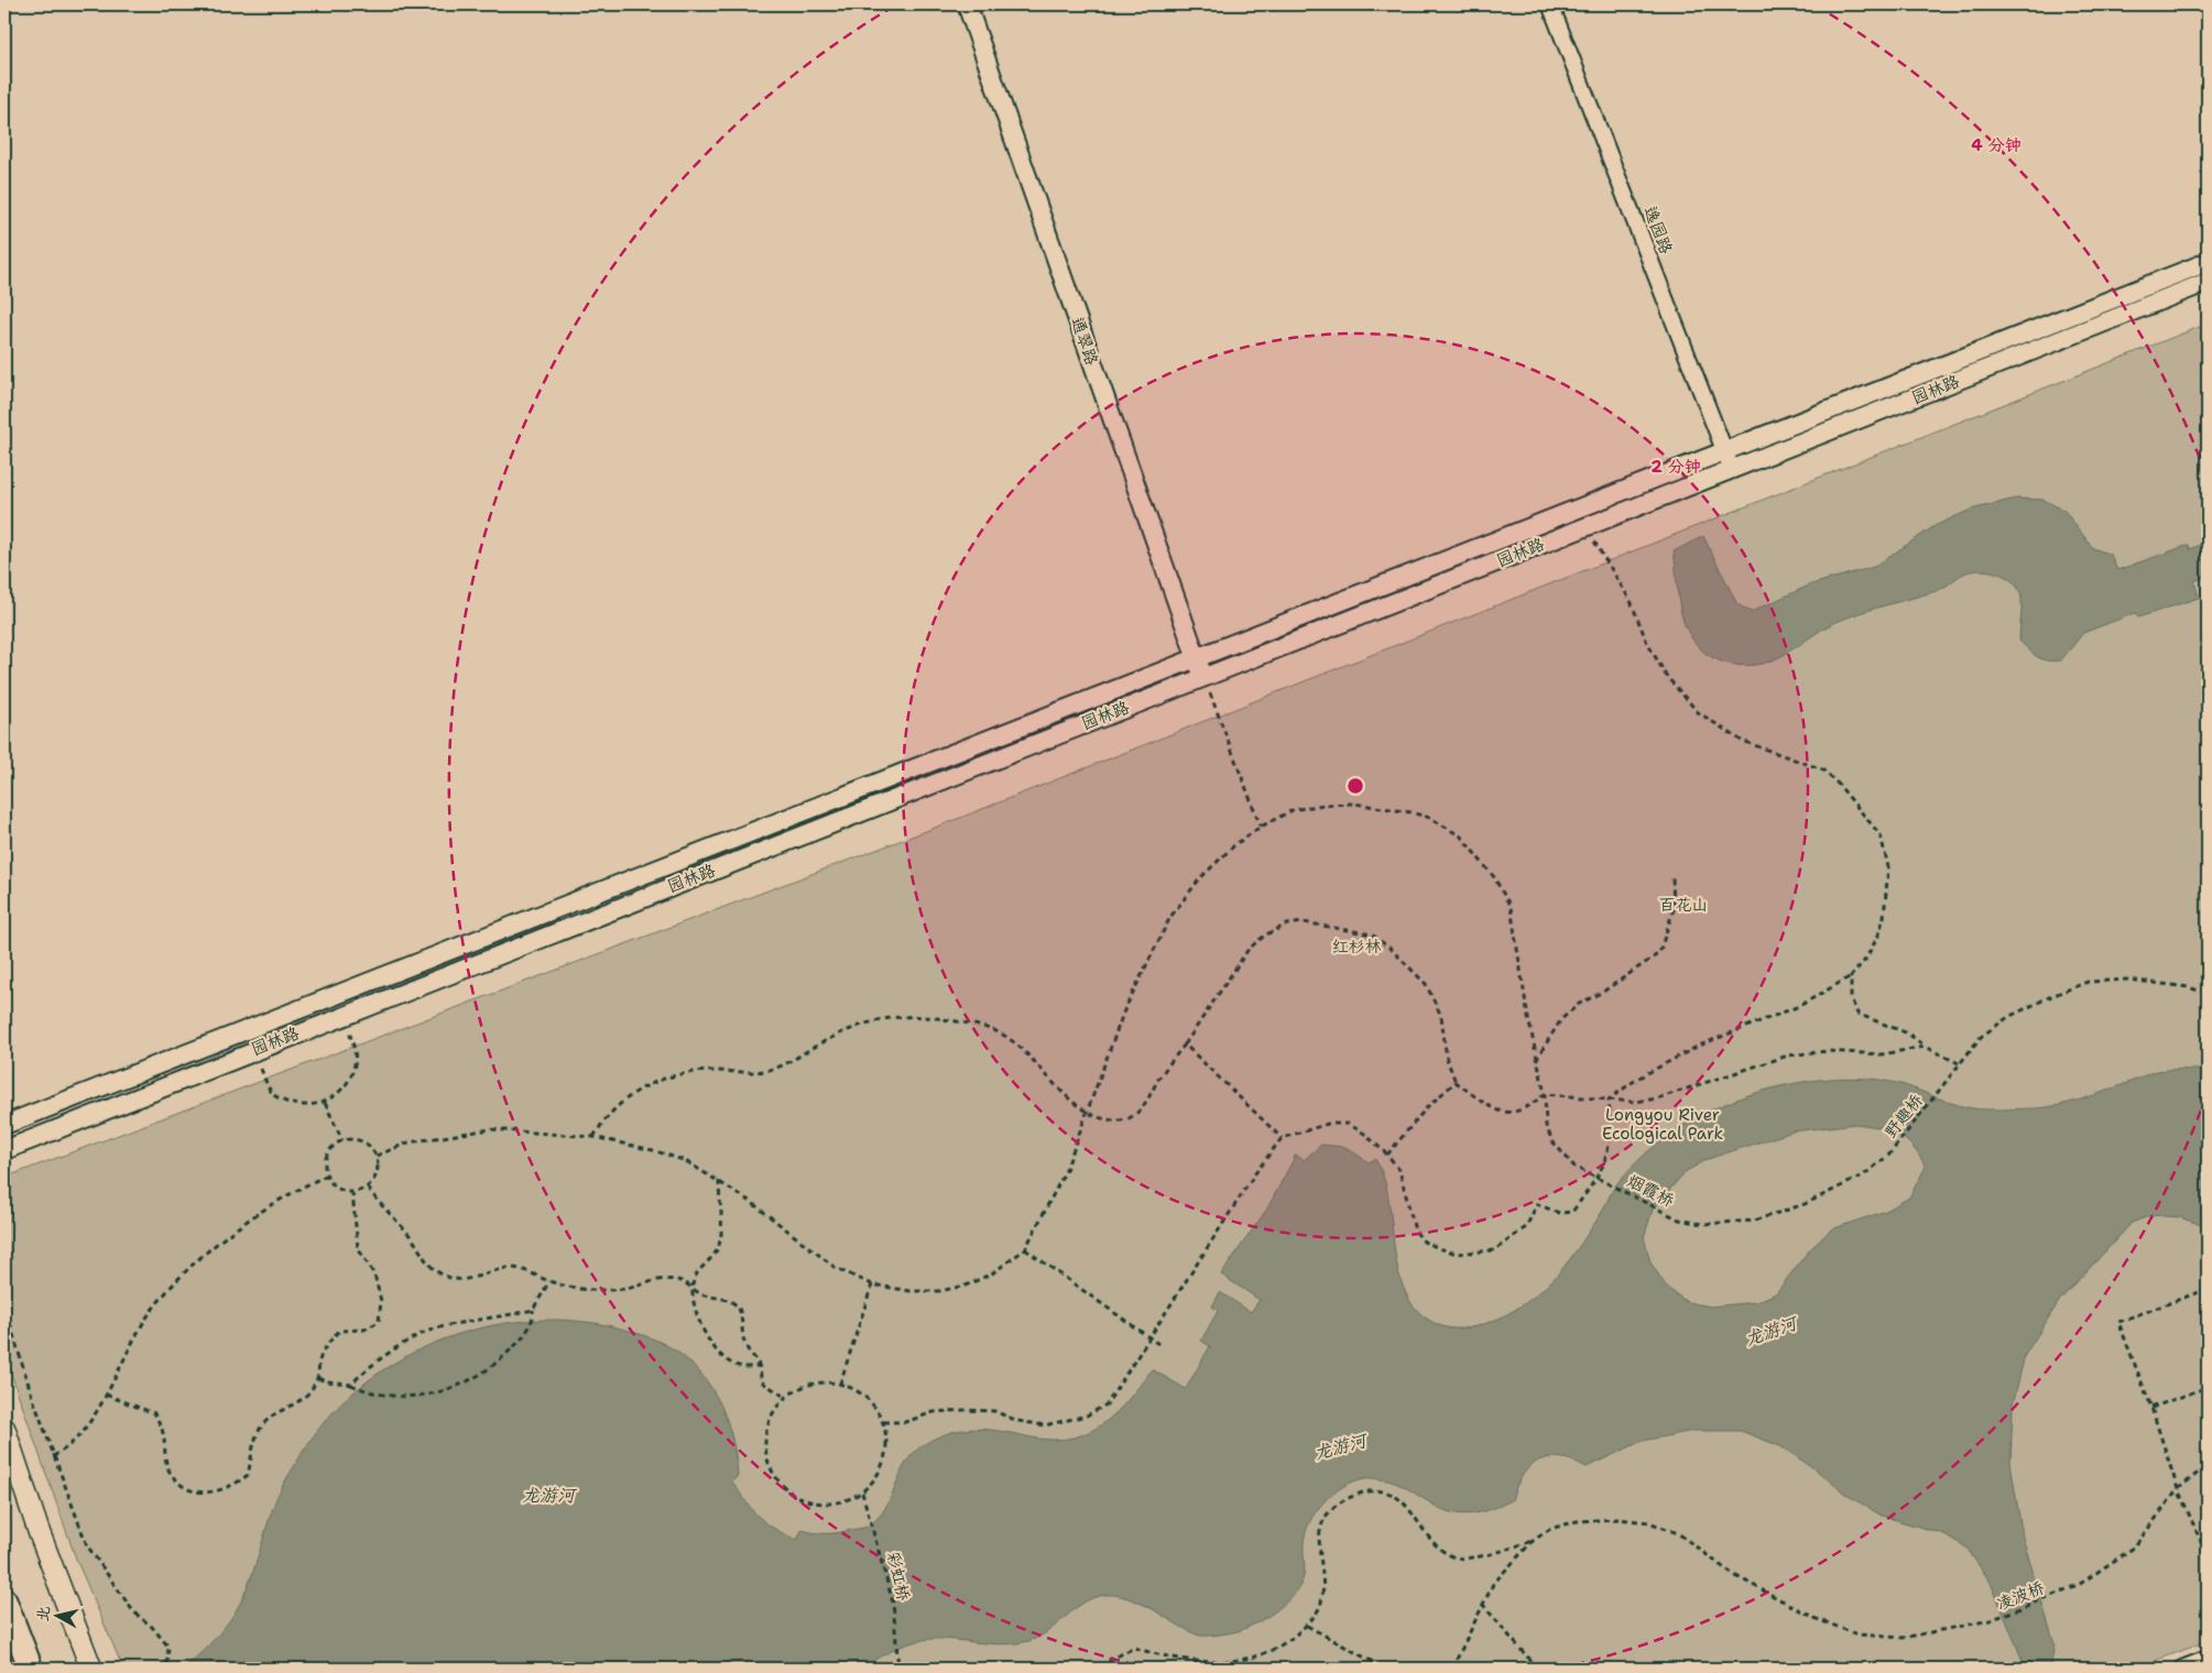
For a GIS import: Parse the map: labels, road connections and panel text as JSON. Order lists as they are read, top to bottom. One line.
{"streets":{"street":["逸园路","通翠路","园林路"],"path":["野趣桥","烟霞桥","彩虹桥","凌波桥"]},"crossings":[["逸园路","园林路"],["通翠路","园林路"],["野趣桥","烟霞桥"]],"water":["龙游河"],"parks":["百花山","红杉林","Longyou River Ecological Park"],"north":"left","rings":["4 分钟","2 分钟"]}
